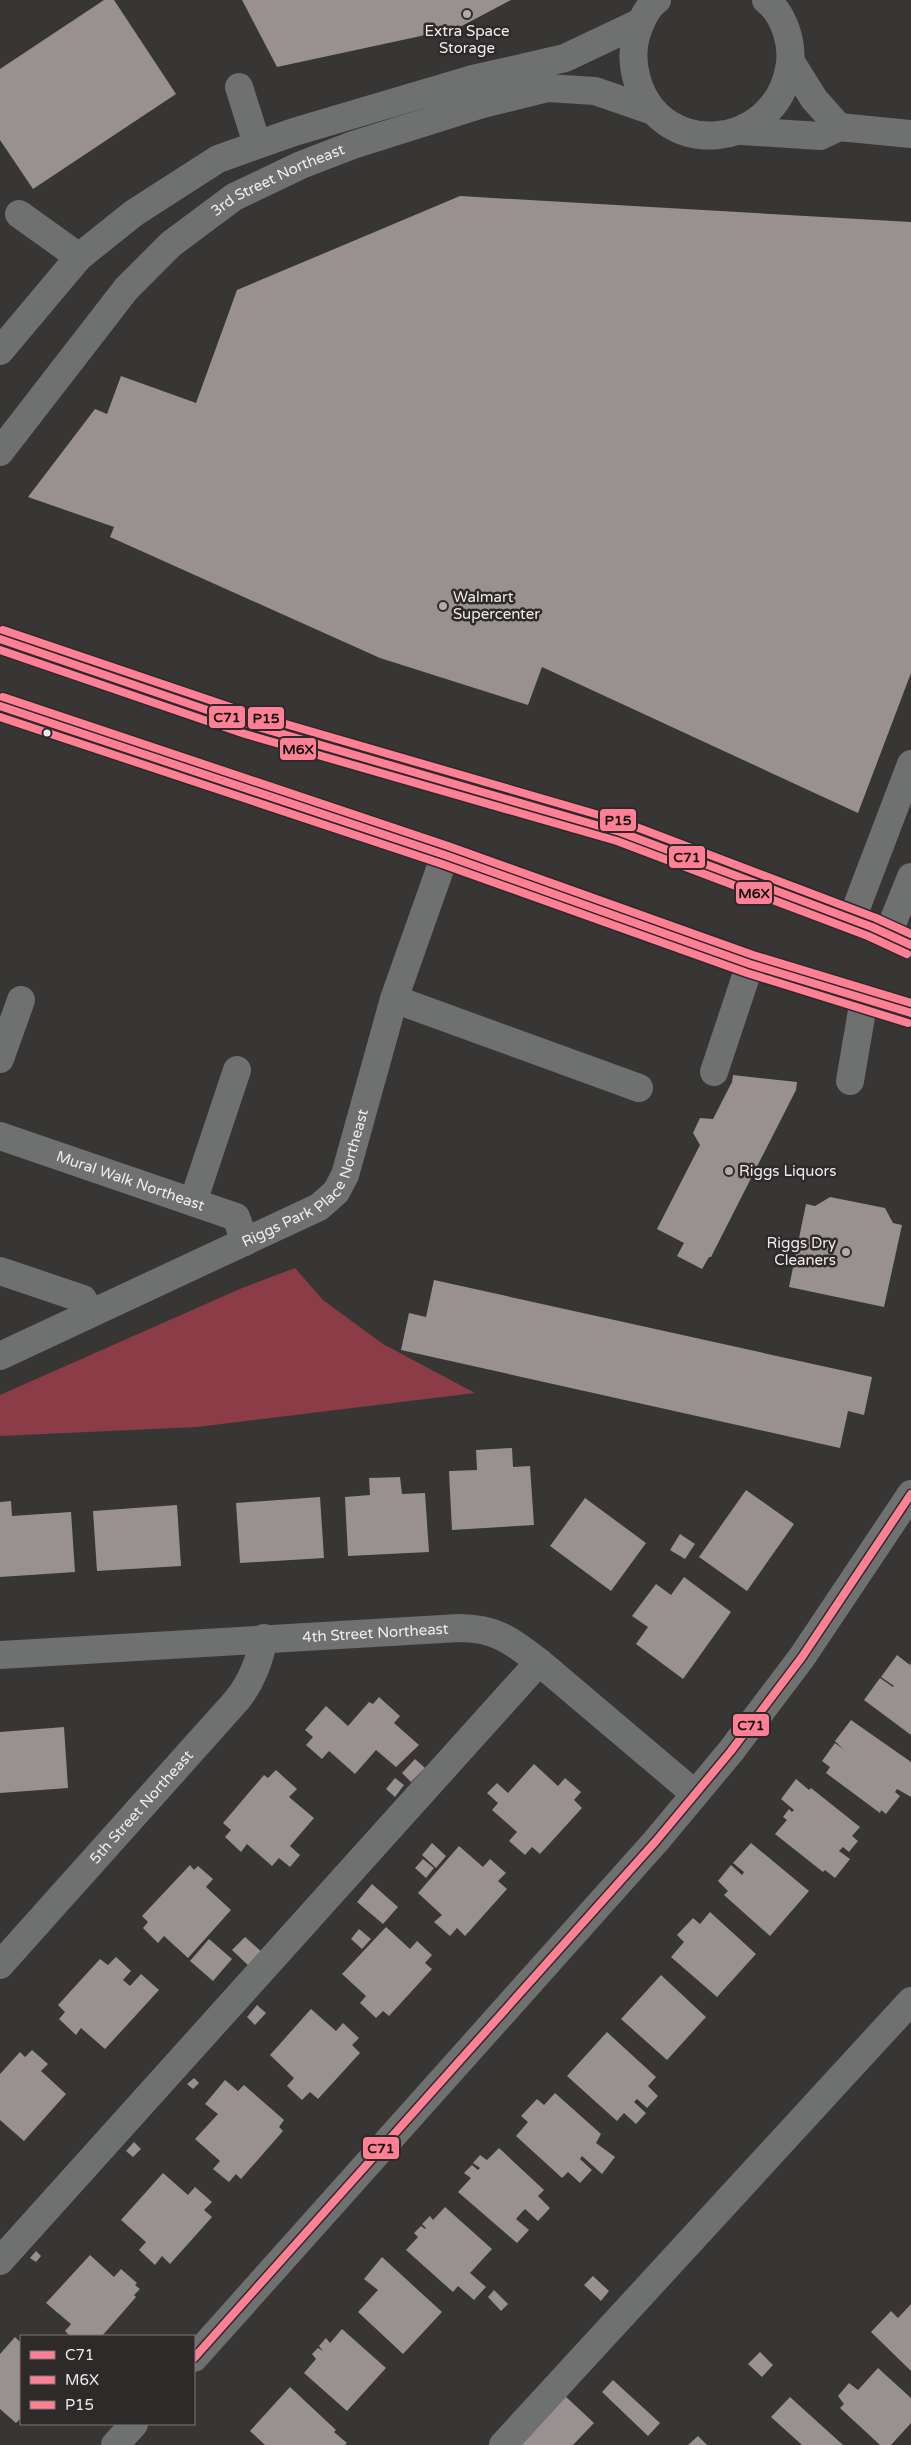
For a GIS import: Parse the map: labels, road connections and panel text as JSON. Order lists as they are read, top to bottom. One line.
{"streets":{"street":["3rd Street Northeast","Riggs Park Place Northeast","Mural Walk Northeast","4th Street Northeast","5th Street Northeast"]},"crossings":[["Riggs Park Place Northeast","Mural Walk Northeast"],["4th Street Northeast","5th Street Northeast"]],"places":["Extra Space Storage","Walmart Supercenter","Riggs Liquors","Riggs Dry Cleaners"],"lines":["transit line P15","transit line C71","transit line M6X"],"legend":["C71","M6X","P15"]}
